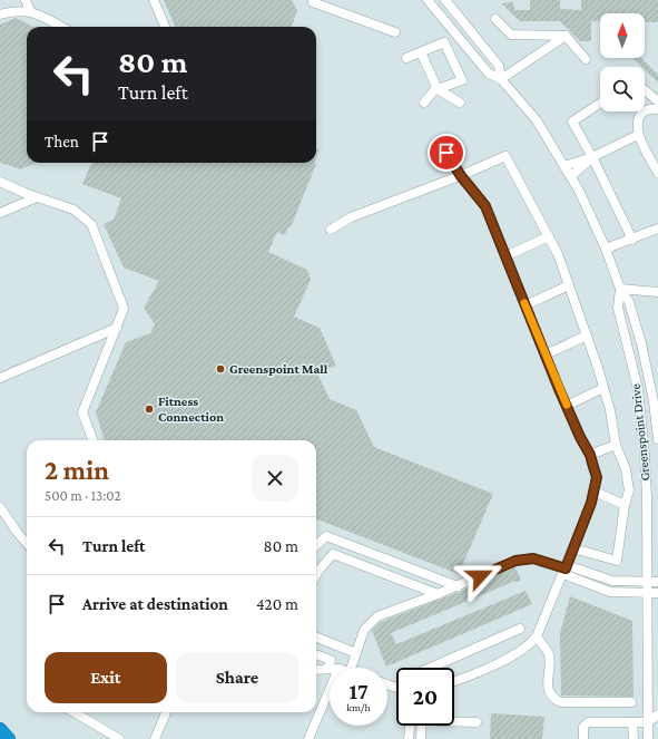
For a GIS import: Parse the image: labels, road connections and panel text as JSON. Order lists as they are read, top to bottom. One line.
{"streets":{"street":["Greenspoint Drive"]},"places":["Greenspoint Mall","Fitness Connection"],"north":"top","page":{"turn":["80 m","Turn left"],"then":"Then","heading":["2 min","500 m · 13:02"],"list":[{"name":"Turn left","value":"80 m"},{"name":"Arrive at destination","value":"420 m"}],"buttons":["Exit","Share"],"speed":"17 km/h","limit":"20"}}
